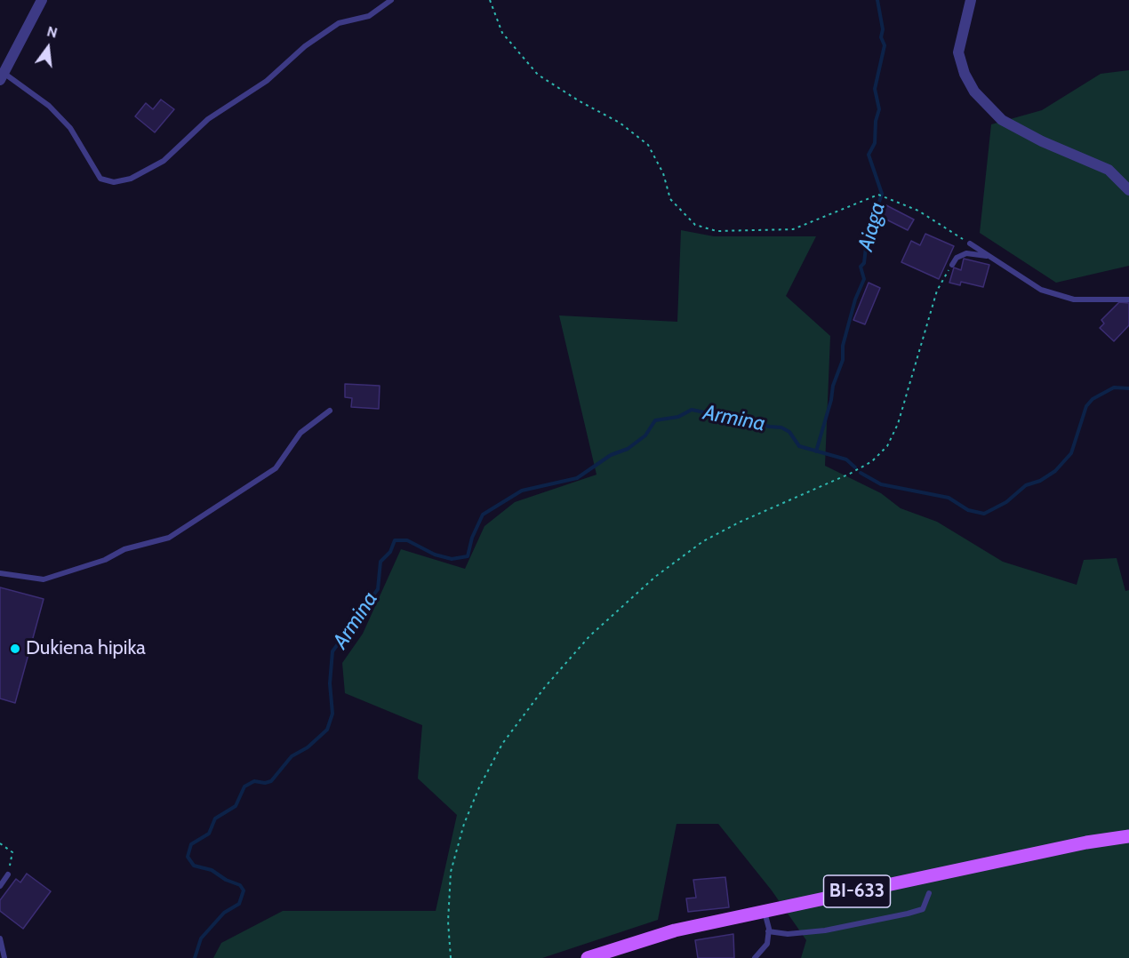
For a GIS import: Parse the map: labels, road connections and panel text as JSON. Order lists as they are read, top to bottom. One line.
{"streets":{"main road":["BI-633"]},"water":["Aiaga","Armina"],"places":["Dukiena hipika"],"north":"top"}
